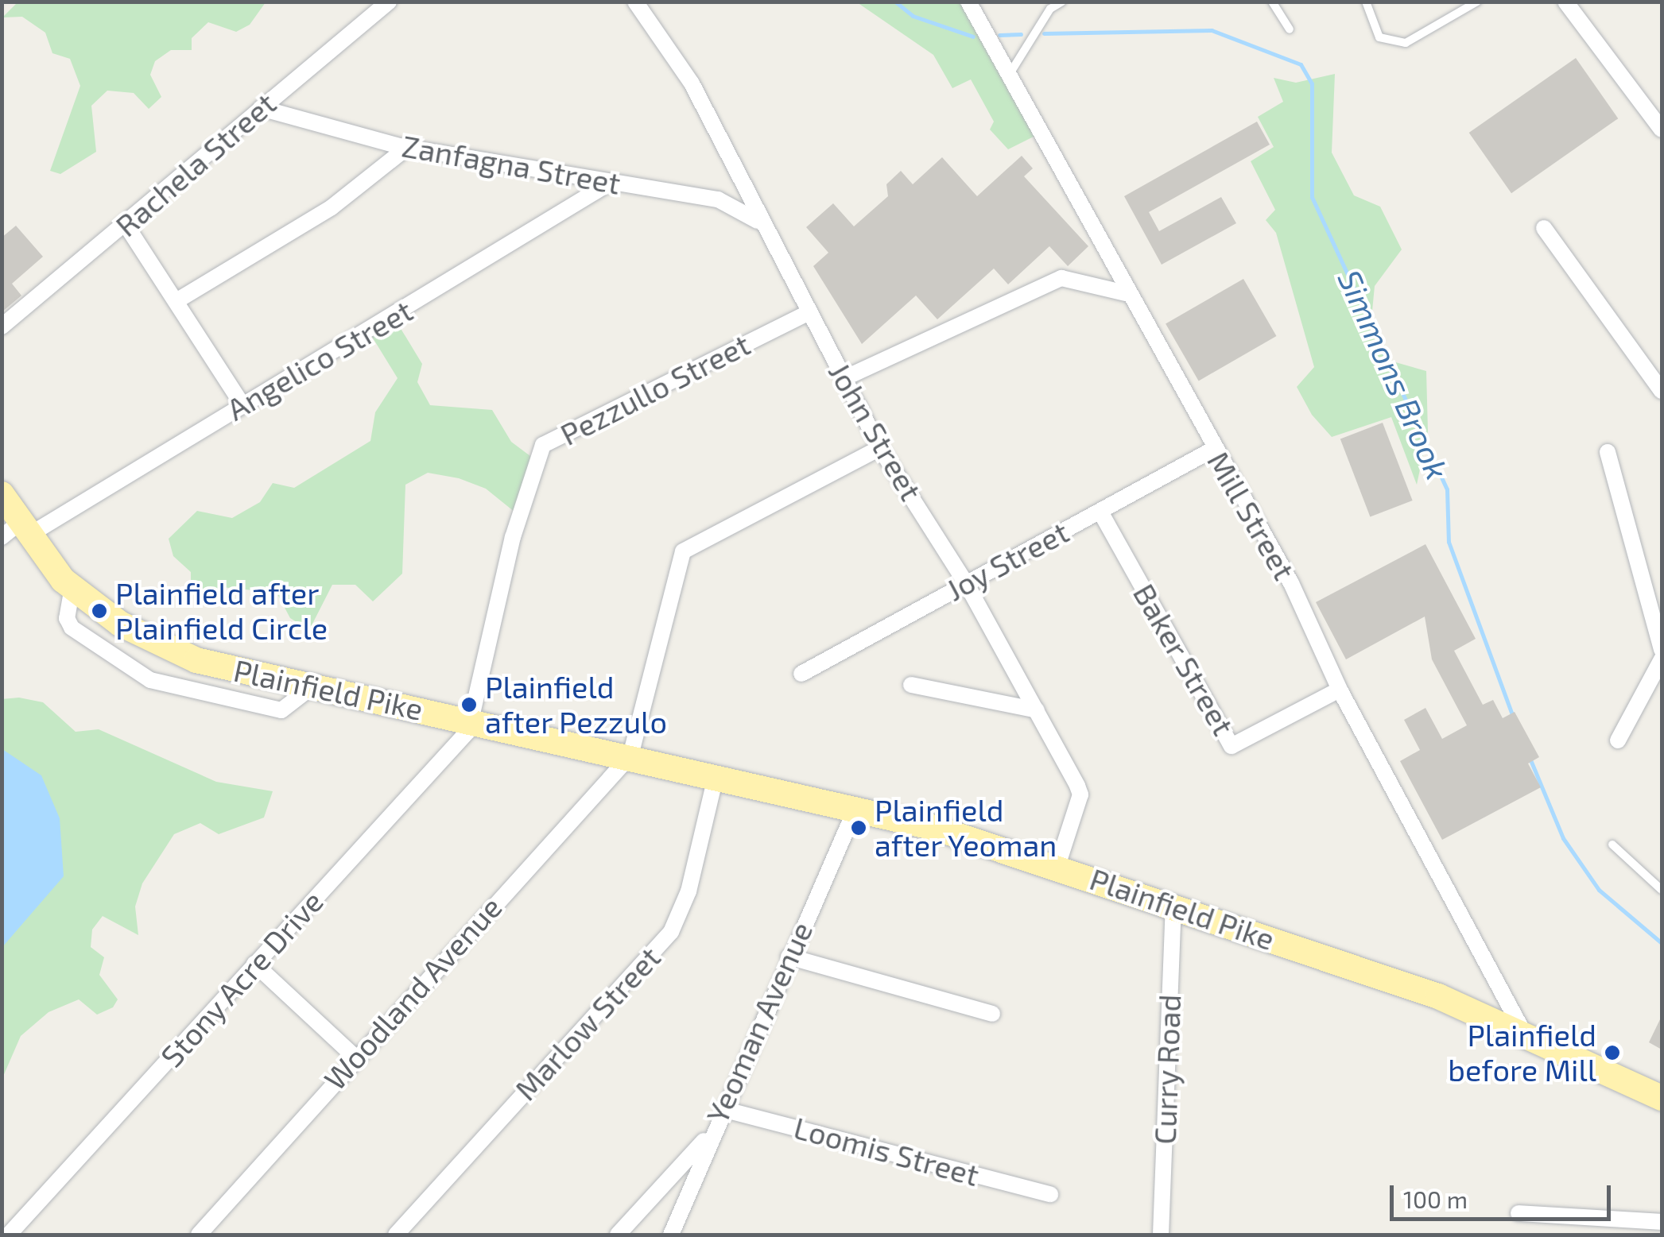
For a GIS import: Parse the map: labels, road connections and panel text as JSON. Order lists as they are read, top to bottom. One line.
{"streets":{"main road":["Plainfield Pike"],"street":["Rachela Street","Zanfagna Street","Angelico Street","Pezzullo Street","John Street","Mill Street","Joy Street","Baker Street","Stony Acre Drive","Woodland Avenue","Yeoman Avenue","Marlow Street","Curry Road","Loomis Street"]},"crossings":[["Rachela Street","Zanfagna Street"],["Zanfagna Street","Angelico Street"],["Zanfagna Street","John Street"],["Angelico Street","Plainfield Pike"],["Pezzullo Street","John Street"],["Pezzullo Street","Plainfield Pike"],["Pezzullo Street","Stony Acre Drive"],["John Street","Joy Street"],["John Street","Plainfield Pike"],["Mill Street","Joy Street"],["Mill Street","Baker Street"],["Mill Street","Plainfield Pike"],["Joy Street","Baker Street"],["Plainfield Pike","Stony Acre Drive"],["Plainfield Pike","Woodland Avenue"],["Plainfield Pike","Yeoman Avenue"],["Plainfield Pike","Marlow Street"],["Plainfield Pike","Curry Road"],["Yeoman Avenue","Loomis Street"]],"water":["Simmons Brook"],"places":["Plainfield after Plainfield Circle","Plainfield after Pezzulo","Plainfield after Yeoman","Plainfield before Mill"],"scale_bar":"100 m"}
